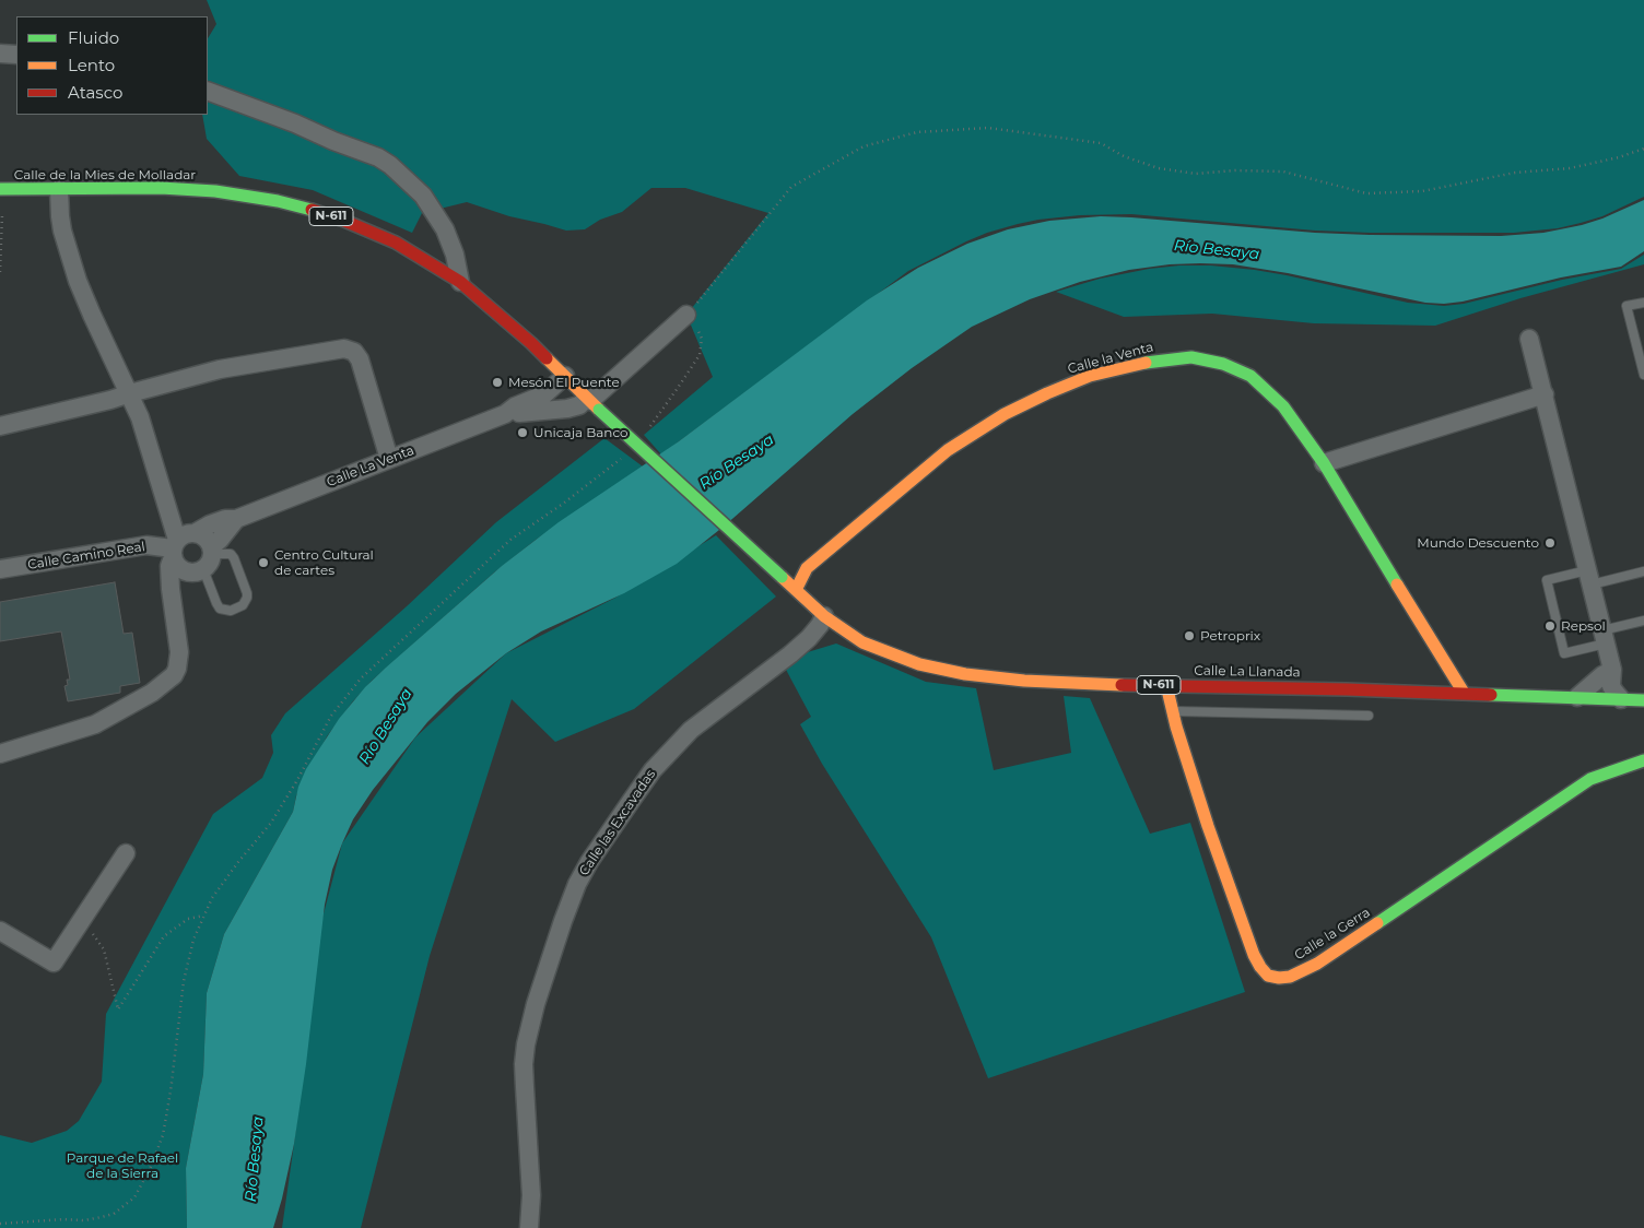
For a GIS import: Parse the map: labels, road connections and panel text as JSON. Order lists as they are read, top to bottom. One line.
{"streets":{"main road":["Calle de la Mies de Molladar","N-611","Calle la Venta","Calle La Llanada","Calle la Gerra"],"street":["Calle La Venta","Calle Camino Real","Calle las Excavadas"]},"crossings":[["Calle de la Mies de Molladar","Calle La Venta"],["Calle de la Mies de Molladar","Calle La Llanada"],["Calle la Venta","Calle La Llanada"],["Calle La Venta","Calle Camino Real"],["Calle La Venta","Calle La Llanada"],["Calle La Llanada","Calle las Excavadas"],["Calle La Llanada","Calle la Gerra"]],"water":["Río Besaya"],"parks":["Parque de Rafael de la Sierra"],"places":["Mesón El Puente","Unicaja Banco","Mundo Descuento","Centro Cultural de cartes","Repsol","Petroprix"],"legend":["Fluido","Lento","Atasco"]}
